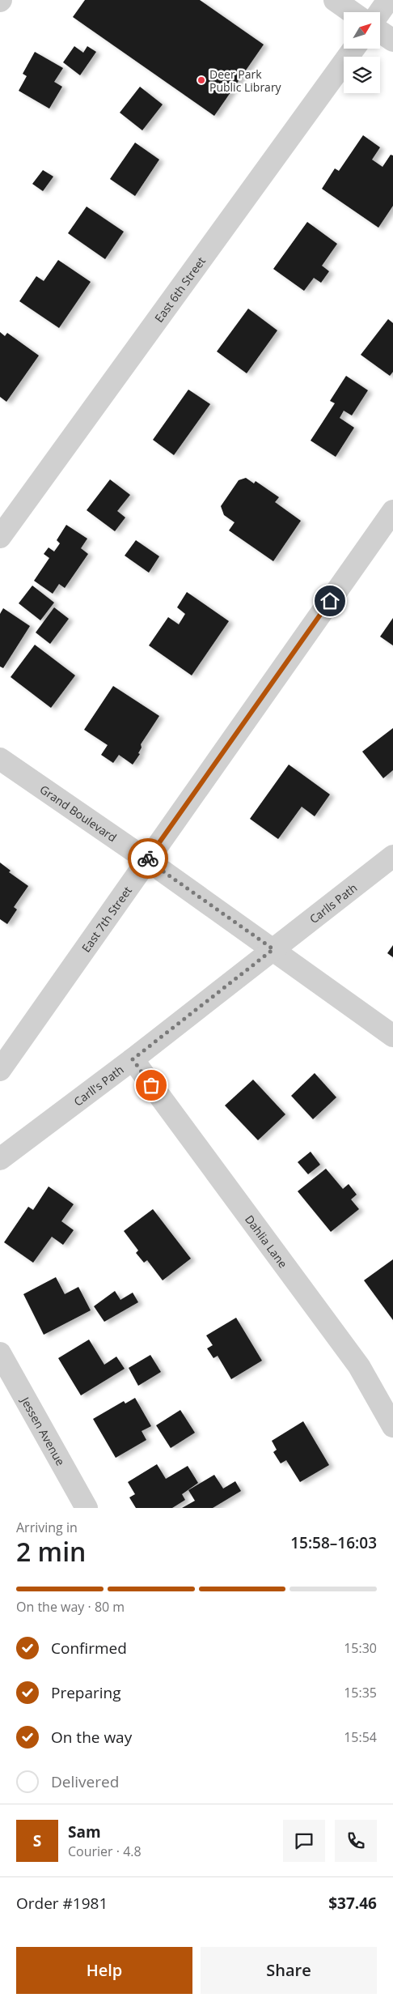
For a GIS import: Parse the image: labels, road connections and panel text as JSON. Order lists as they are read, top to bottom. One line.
{"streets":{"street":["East 6th Street","Grand Boulevard","Carlls Path","East 7th Street","Carll's Path","Dahlia Lane","Jessen Avenue"]},"crossings":[["Grand Boulevard","Carlls Path"],["Grand Boulevard","East 7th Street"],["Grand Boulevard","Carll's Path"],["Carlls Path","Carll's Path"],["Carll's Path","Dahlia Lane"]],"places":["Deer Park Public Library"],"north":"top right","page":{"heading":["2 min","Arriving in","15:58–16:03"],"panel":["Sam","Courier · 4.8","Order #1981","$37.46"],"bar":"On the way · 80 m","list":[["Confirmed","15:30"],["Preparing","15:35"],["On the way","15:54"],"Delivered"],"round":"S","buttons":["Help","Share"]}}
